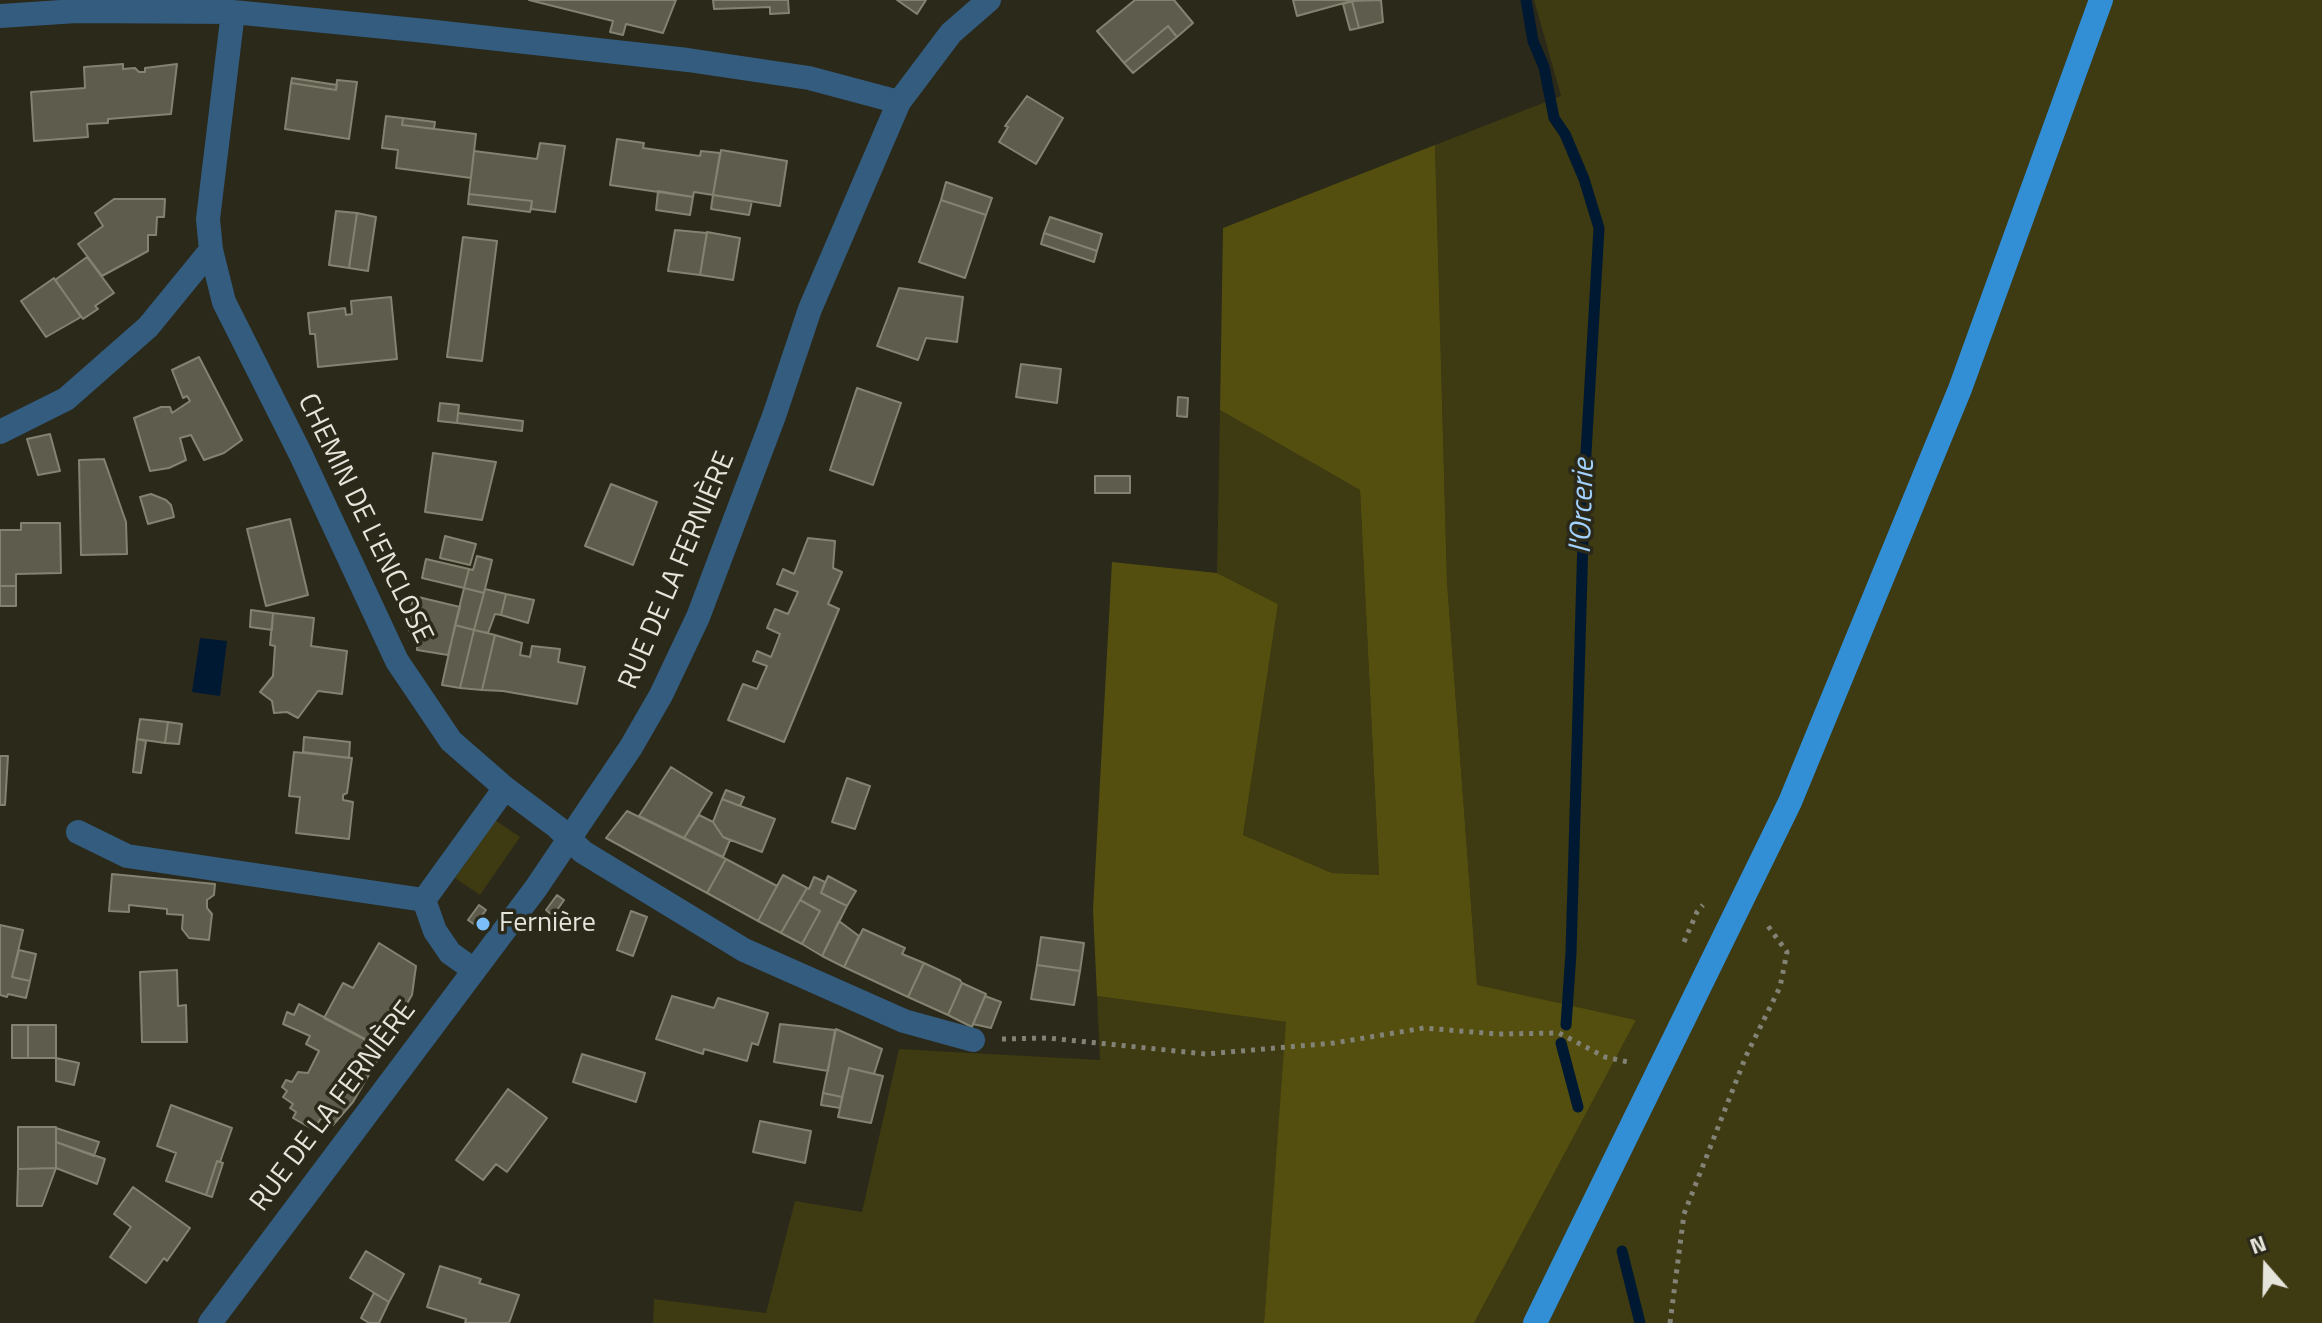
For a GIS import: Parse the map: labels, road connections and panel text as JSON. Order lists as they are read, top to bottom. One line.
{"streets":{"street":["CHEMIN DE L'ENCLOSE","RUE DE LA FERNIÈRE"]},"crossings":[["CHEMIN DE L'ENCLOSE","RUE DE LA FERNIÈRE"]],"water":["l'Orcerie"],"places":["Fernière"],"north":"top"}
